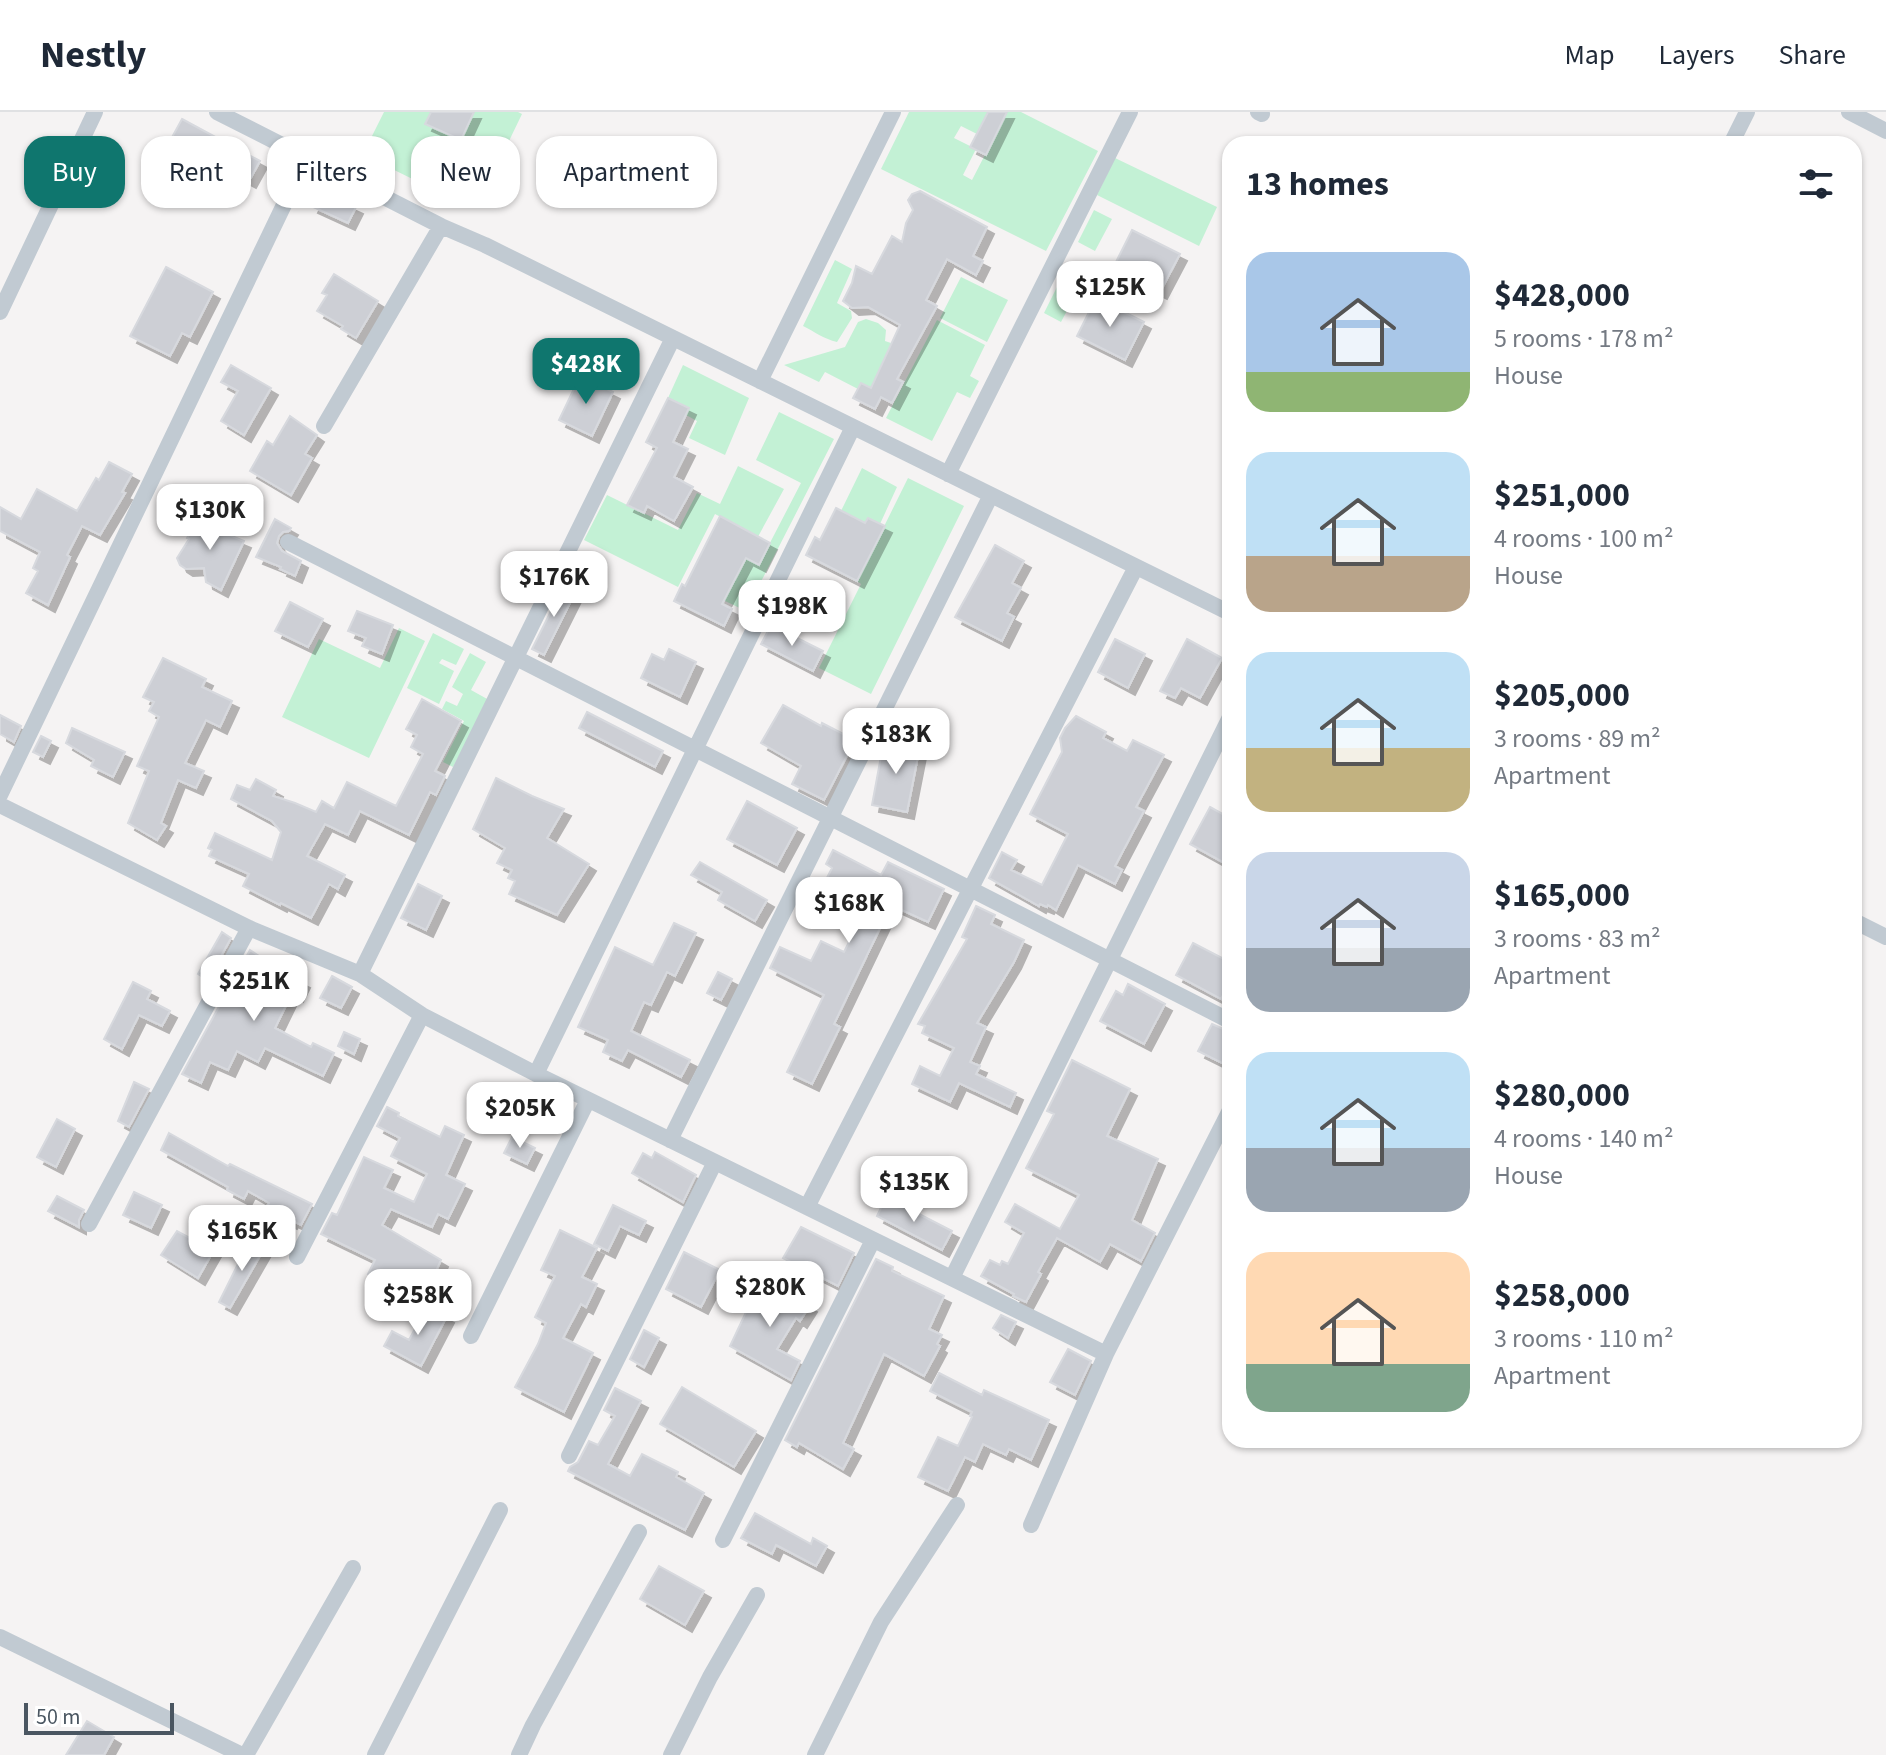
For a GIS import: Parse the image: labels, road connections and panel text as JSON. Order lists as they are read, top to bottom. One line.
{"scale_bar":"50 m","page":{"header":"Nestly","nav":["Map","Layers","Share"],"chip":["Buy","Rent","Filters","New","Apartment"],"heading":"13 homes","list":[{"name":"$428,000","note":"5 rooms · 178 m² · House"},{"name":"$251,000","note":"4 rooms · 100 m² · House"},{"name":"$205,000","note":"3 rooms · 89 m² · Apartment"},{"name":"$165,000","note":"3 rooms · 83 m² · Apartment"},{"name":"$280,000","note":"4 rooms · 140 m² · House"},{"name":"$258,000","note":"3 rooms · 110 m² · Apartment"}],"price":["$125K","$428K","$130K","$176K","$198K","$183K","$168K","$251K","$205K","$135K","$165K","$280K","$258K"],"scale":"50 m"}}
